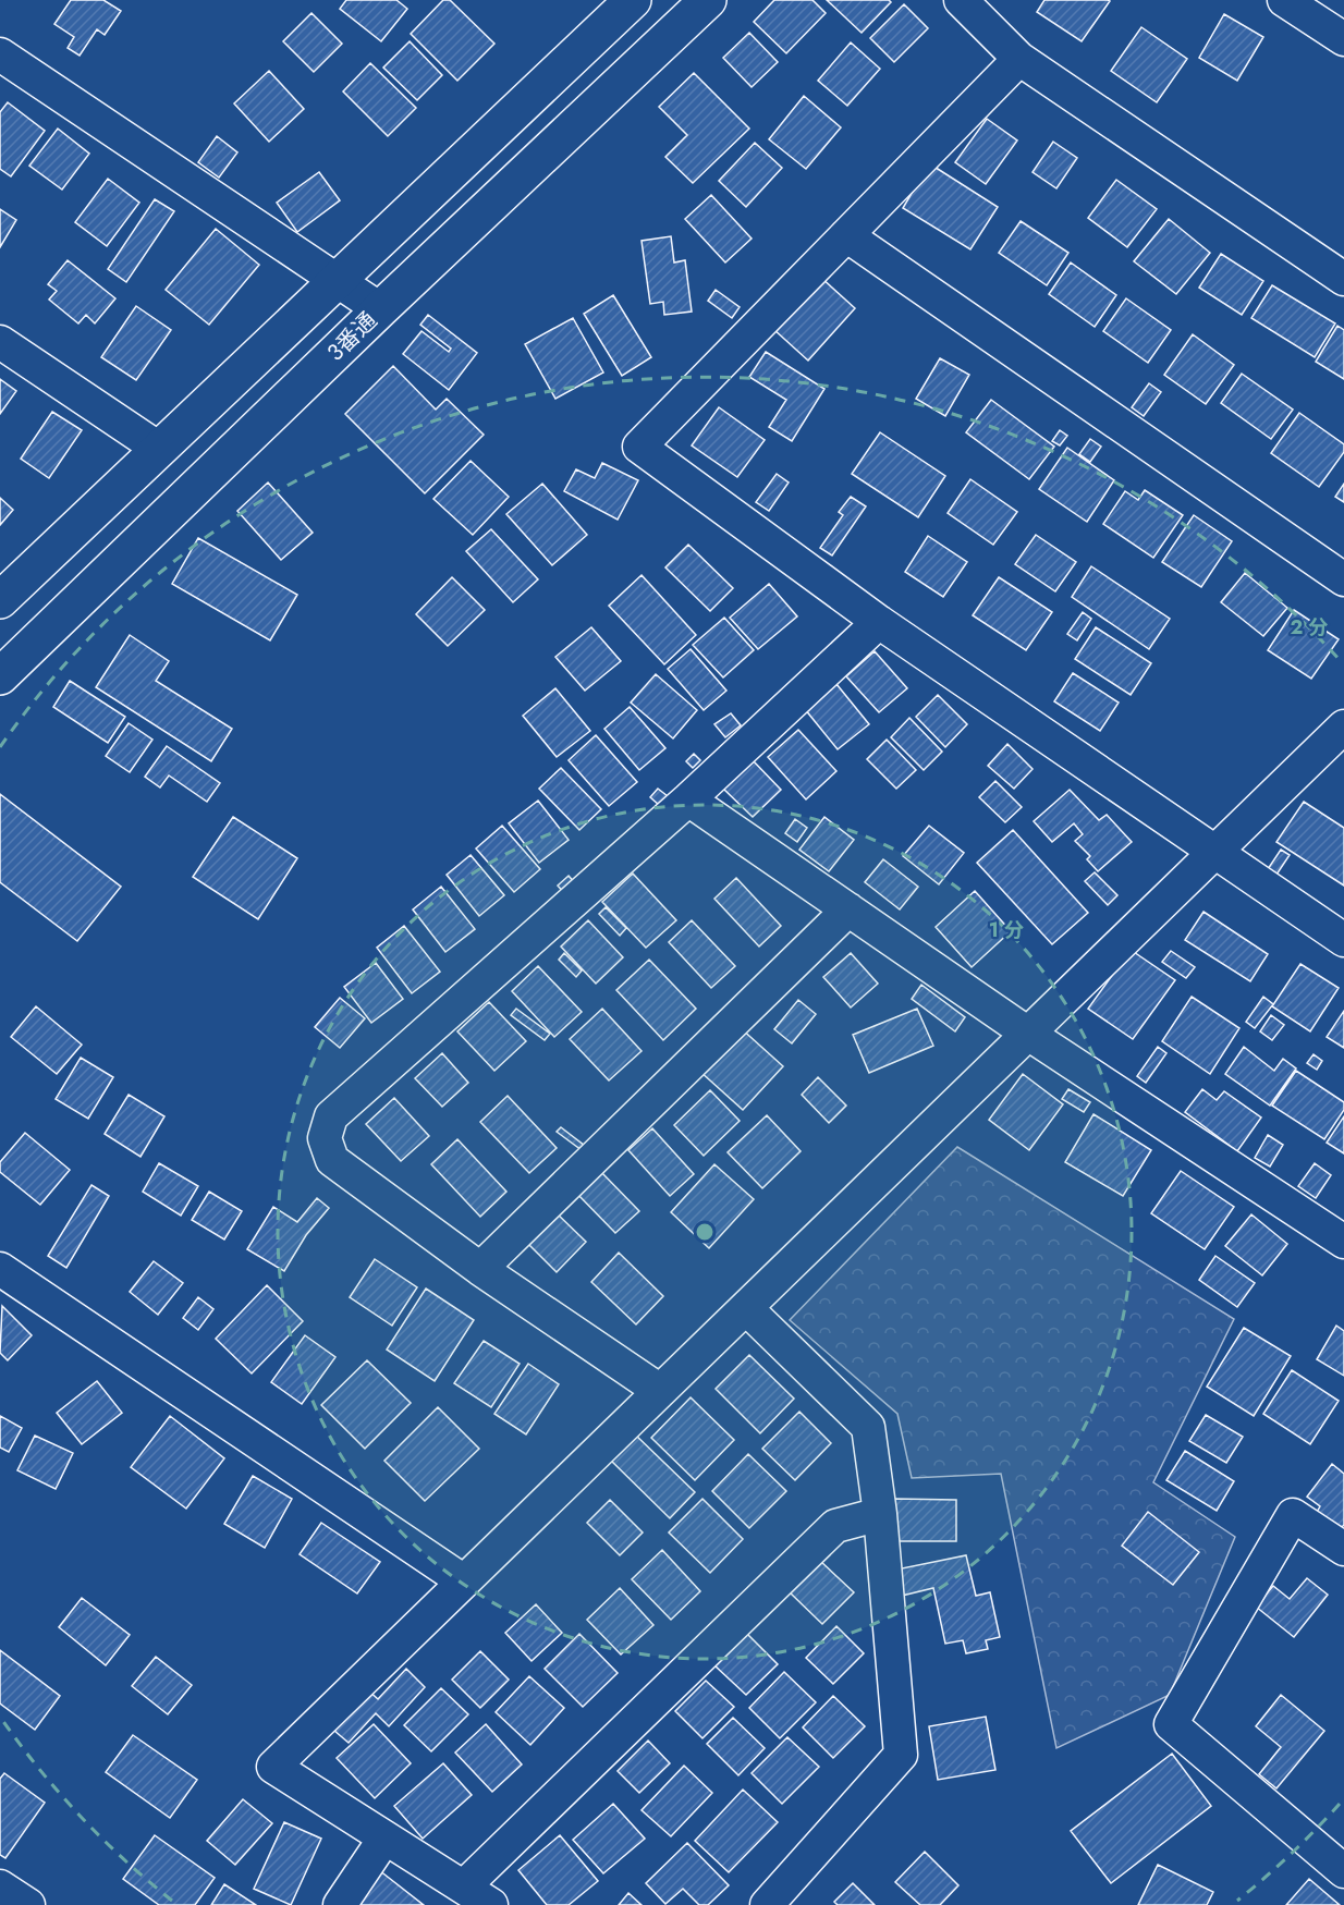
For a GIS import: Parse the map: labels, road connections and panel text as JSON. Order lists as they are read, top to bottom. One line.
{"streets":{"street":["3番通"]},"rings":["2 分","1 分"]}
